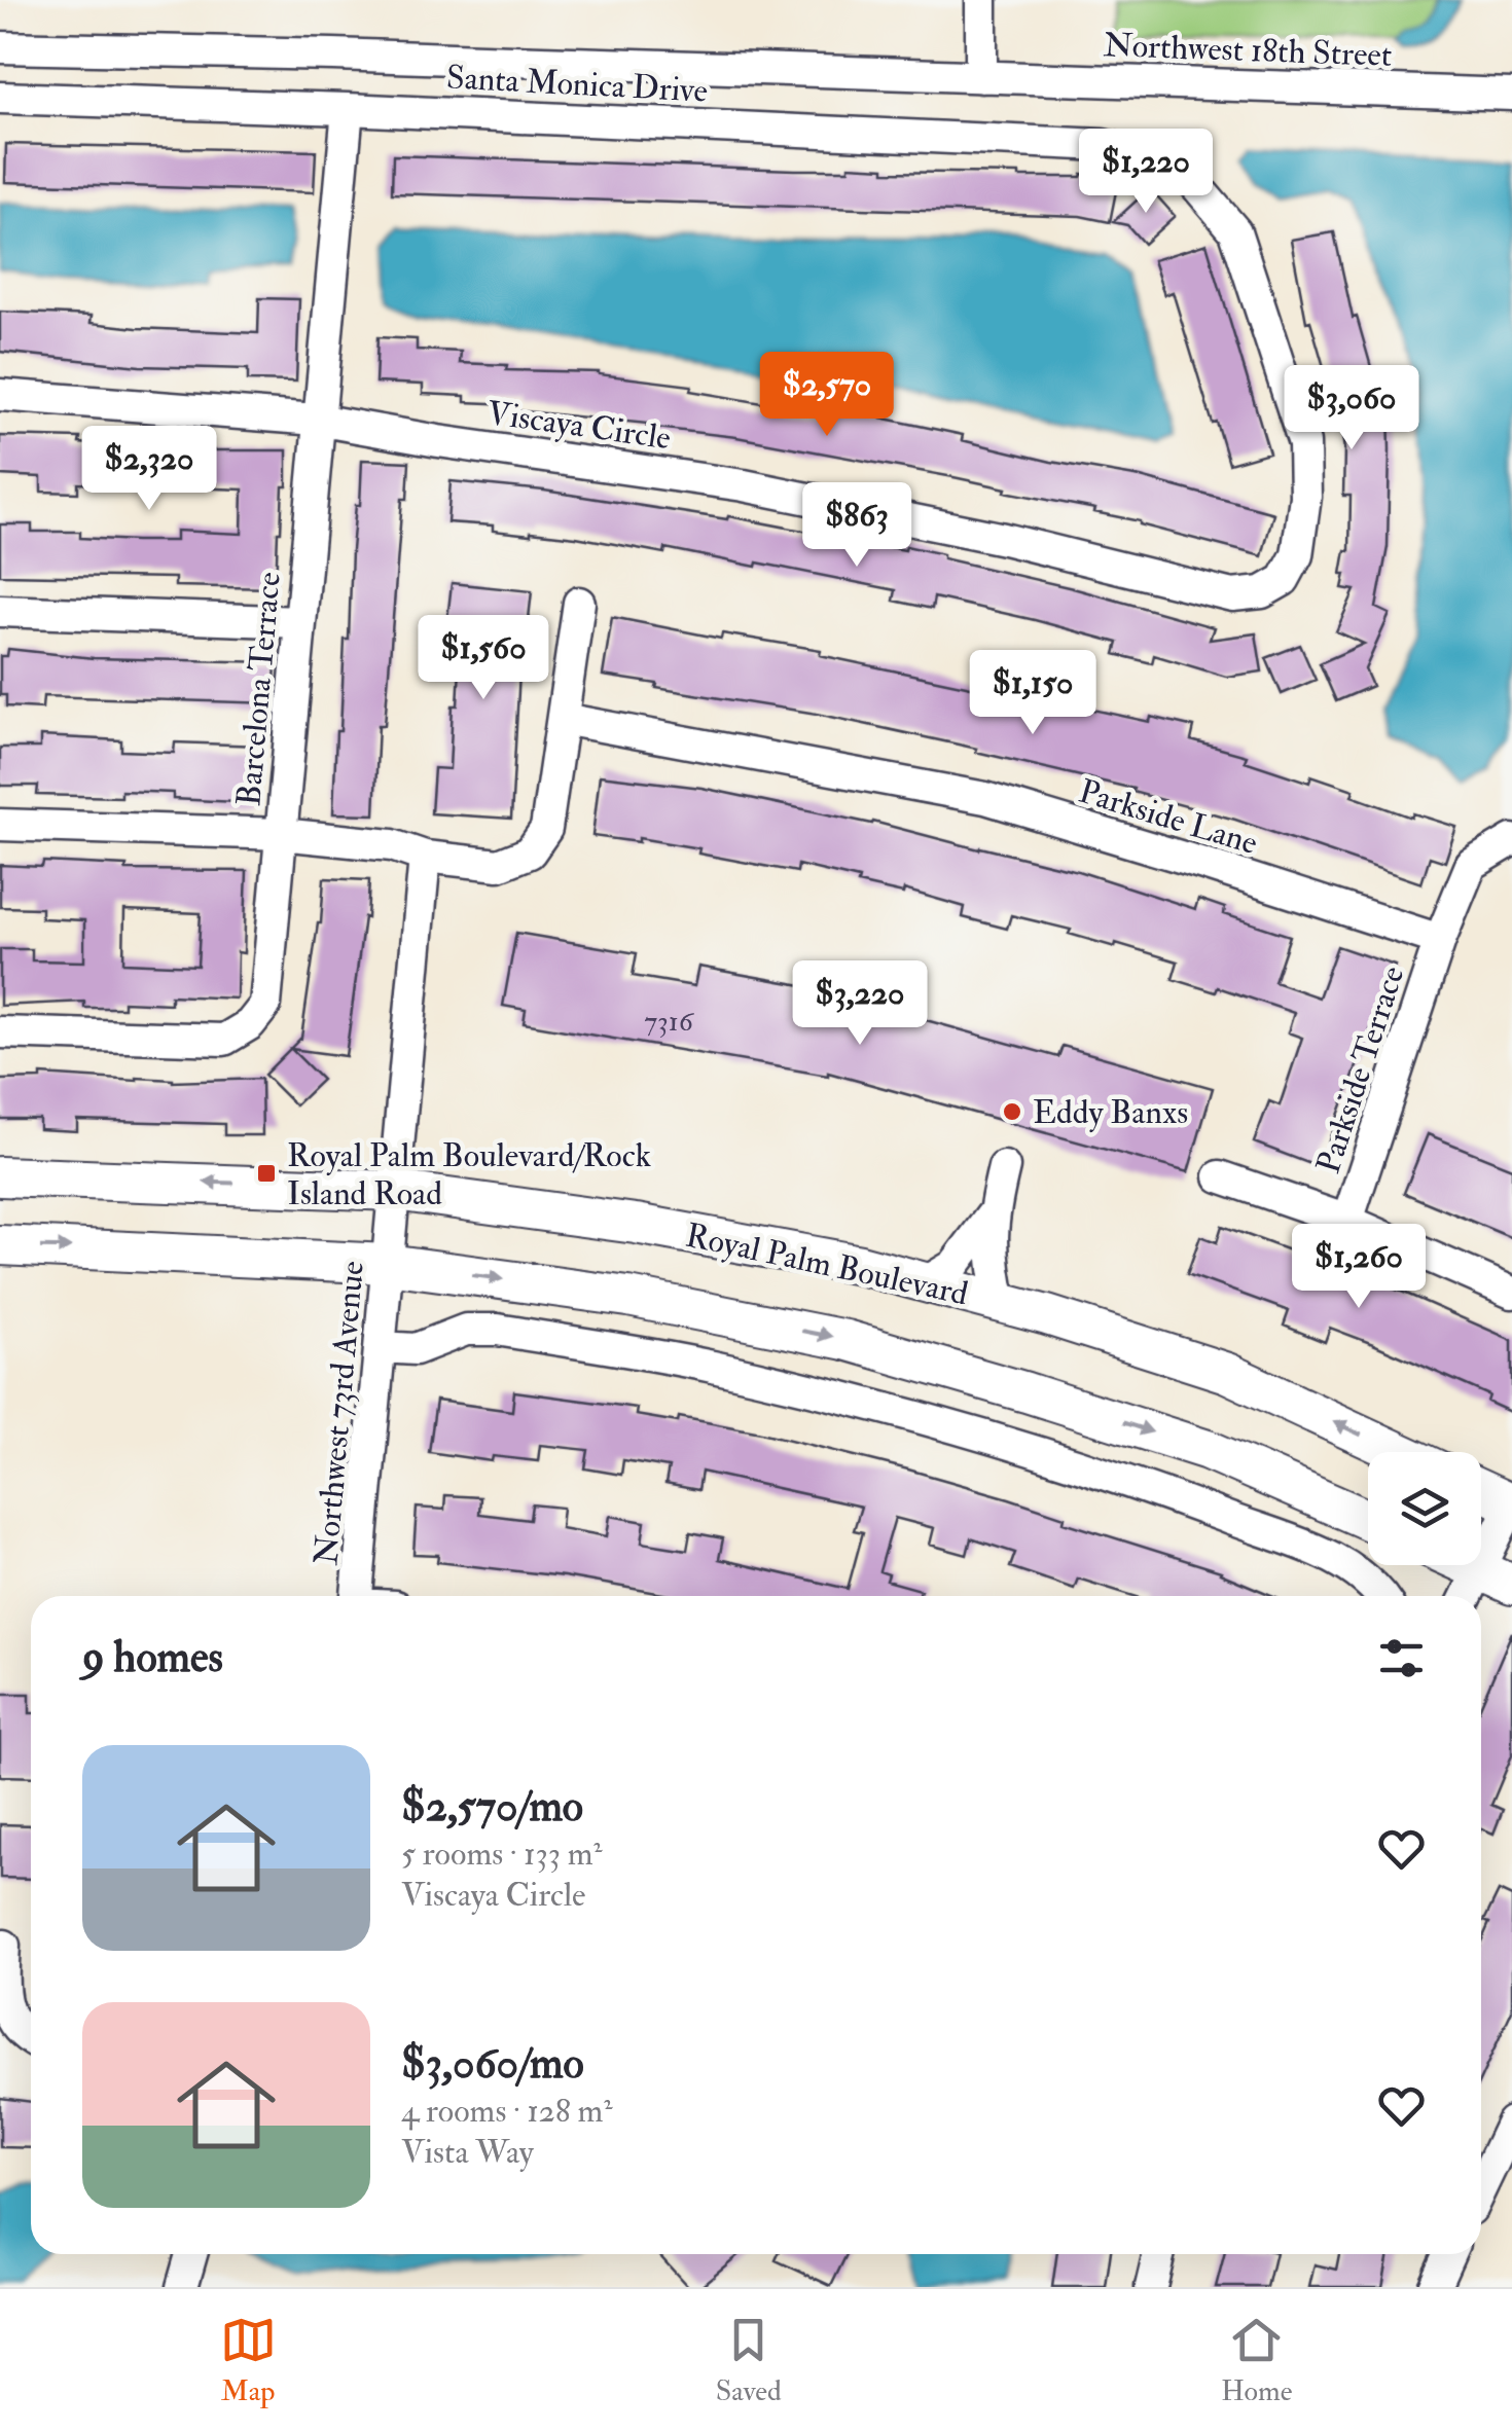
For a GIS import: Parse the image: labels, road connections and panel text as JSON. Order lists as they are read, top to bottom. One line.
{"streets":{"main road":["Royal Palm Boulevard"],"street":["Northwest 18th Street","Santa Monica Drive","Viscaya Circle","Barcelona Terrace","Parkside Lane","Parkside Terrace","Northwest 73rd Avenue"]},"crossings":[["Santa Monica Drive","Viscaya Circle"],["Santa Monica Drive","Barcelona Terrace"],["Viscaya Circle","Barcelona Terrace"],["Parkside Lane","Parkside Terrace"],["Royal Palm Boulevard","Northwest 73rd Avenue"]],"places":{"other":["Eddy Banxs"],"transit":["Royal Palm Boulevard/Rock Island Road"]},"house_numbers":["7316"],"page":{"price":["$1,220","$2,570","$3,060","$2,320","$863","$1,560","$1,150","$3,220","$1,260"],"heading":"9 homes","list":[{"name":"$2,570/mo","note":"5 rooms · 133 m² · Viscaya Circle"},{"name":"$3,060/mo","note":"4 rooms · 128 m² · Vista Way"}],"tabs":["Map","Saved","Home"]}}
